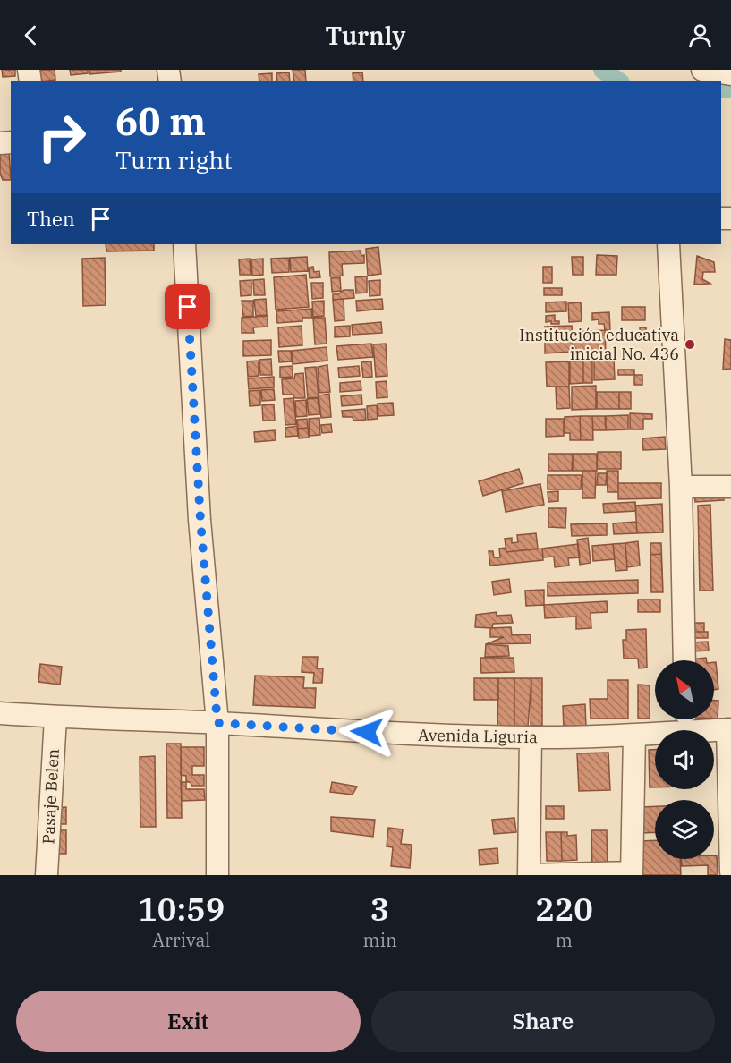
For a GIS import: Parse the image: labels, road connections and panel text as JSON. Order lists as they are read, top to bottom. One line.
{"streets":{"street":["Avenida Liguria","Pasaje Belen"]},"crossings":[["Avenida Liguria","Pasaje Belen"]],"places":["Institución educativa inicial No. 436"],"north":"top left","page":{"header":"Turnly","turn":["60 m","Turn right"],"then":"Then","eta":["10:59","Arrival","3","min","220","m"],"buttons":["Exit","Share"]}}
